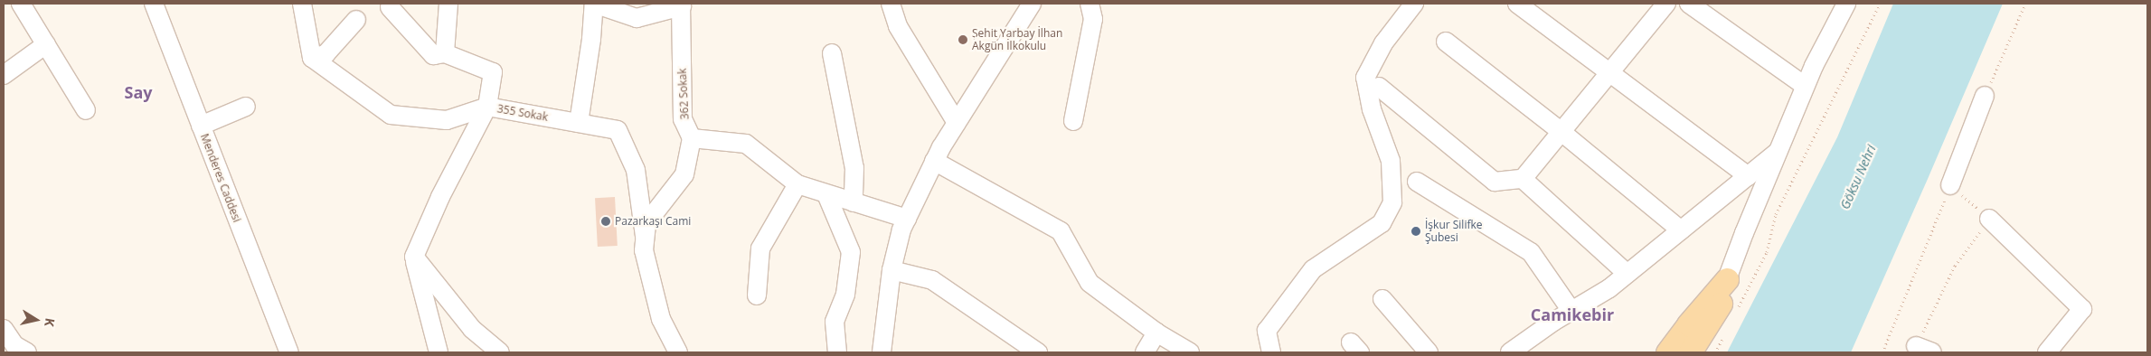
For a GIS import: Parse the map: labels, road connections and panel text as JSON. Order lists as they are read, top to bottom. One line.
{"streets":{"street":["362 Sokak","355 Sokak","Menderes Caddesi"]},"districts":["Say","Camikebir"],"water":["Göksu Nehri"],"places":["Şehit Yarbay İlhan Akgün İlkokulu","Pazarkaşı Cami","İşkur Silifke Şubesi"],"north":"right"}
